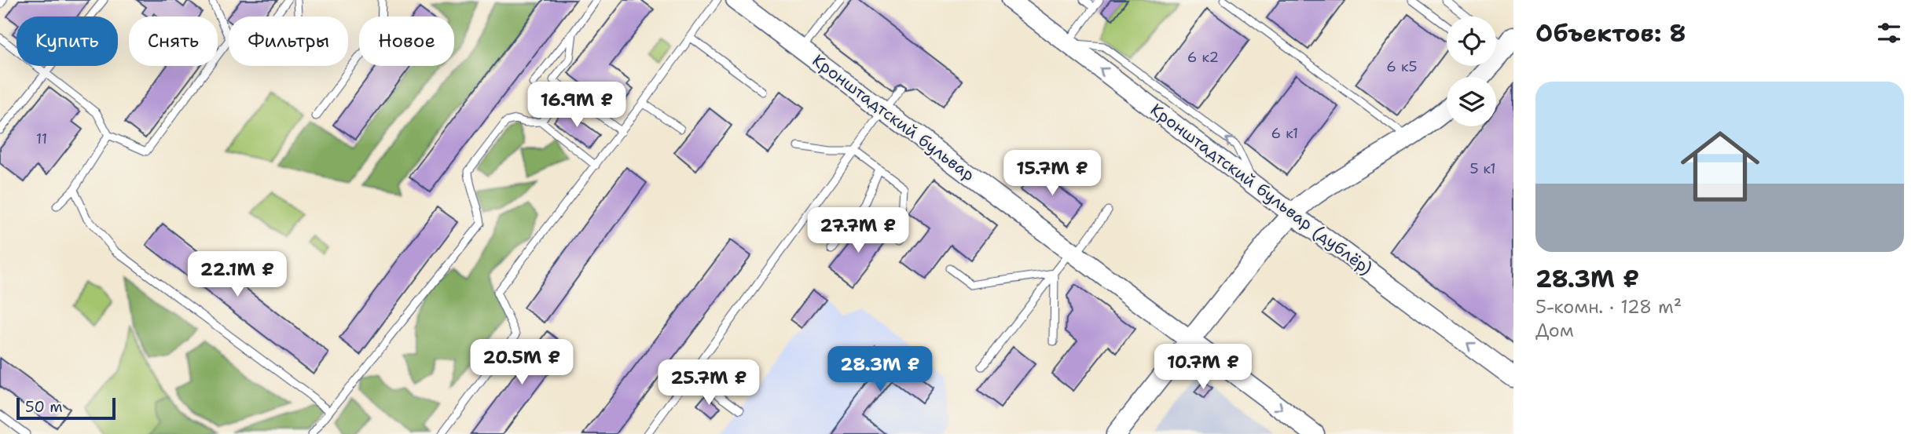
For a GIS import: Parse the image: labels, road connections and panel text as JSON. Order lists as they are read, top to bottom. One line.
{"streets":{"main road":["Кронштадтский бульвар","Кронштадтский бульвар (дублёр)"]},"one_way":["Кронштадтский бульвар (дублёр)"],"house_numbers":["6 к2","6 к5","6 к1","11","5 к1"],"scale_bar":"50 m","page":{"heading":"Объектов: 8","chip":["Купить","Снять","Фильтры","Новое"],"list":[{"name":"28.3M ₽","note":"5-комн. · 128 m² · Дом"}],"price":["16.9M ₽","15.7M ₽","27.7M ₽","22.1M ₽","20.5M ₽","10.7M ₽","28.3M ₽","25.7M ₽"],"scale":"50 m"}}
